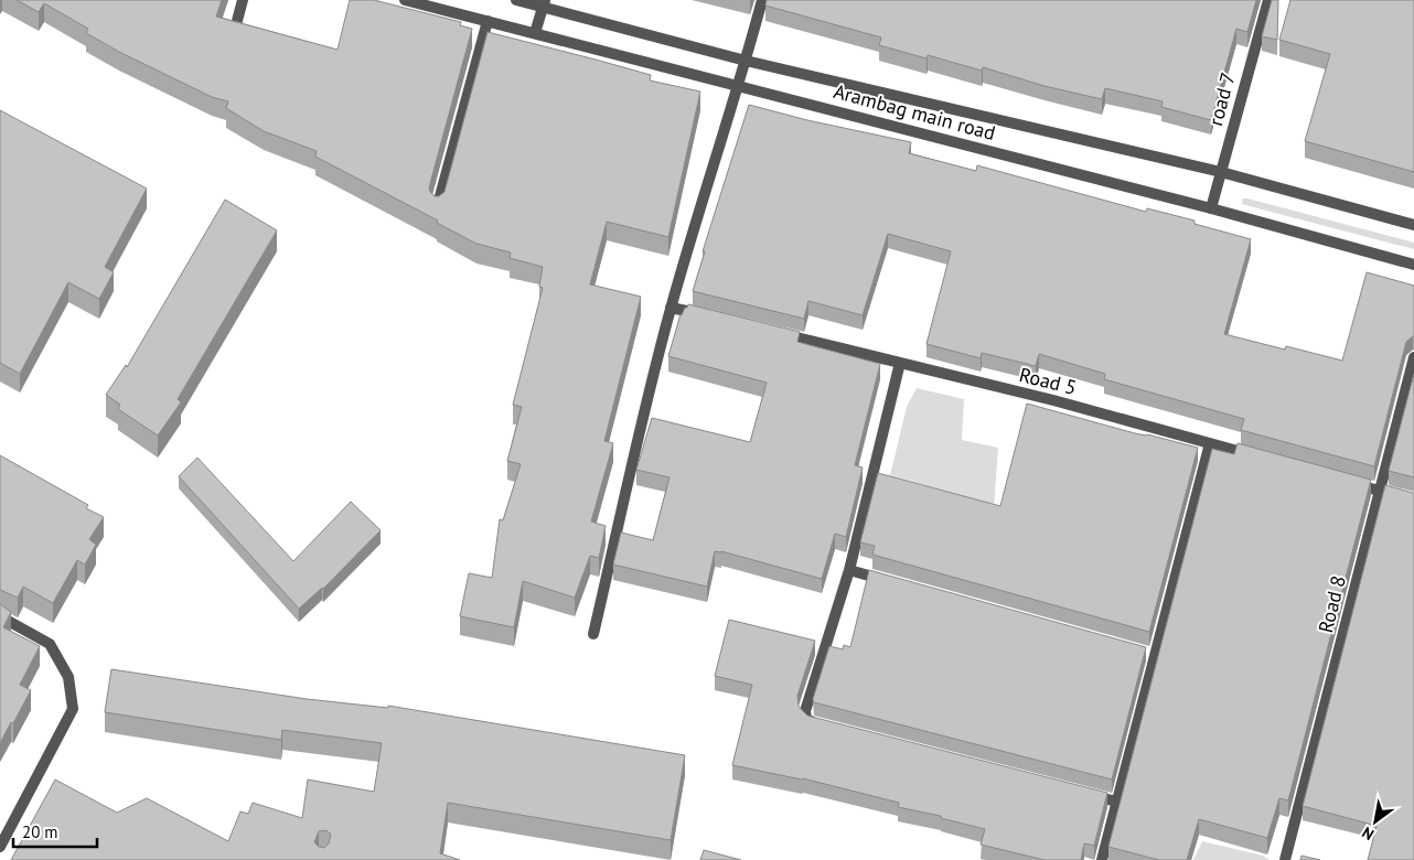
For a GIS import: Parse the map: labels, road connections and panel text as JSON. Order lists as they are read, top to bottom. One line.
{"streets":{"street":["road 7","Arambag main road","Road 5","Road 8"]},"crossings":[["road 7","Arambag main road"]],"scale_bar":"20 m","north":"bottom left"}
